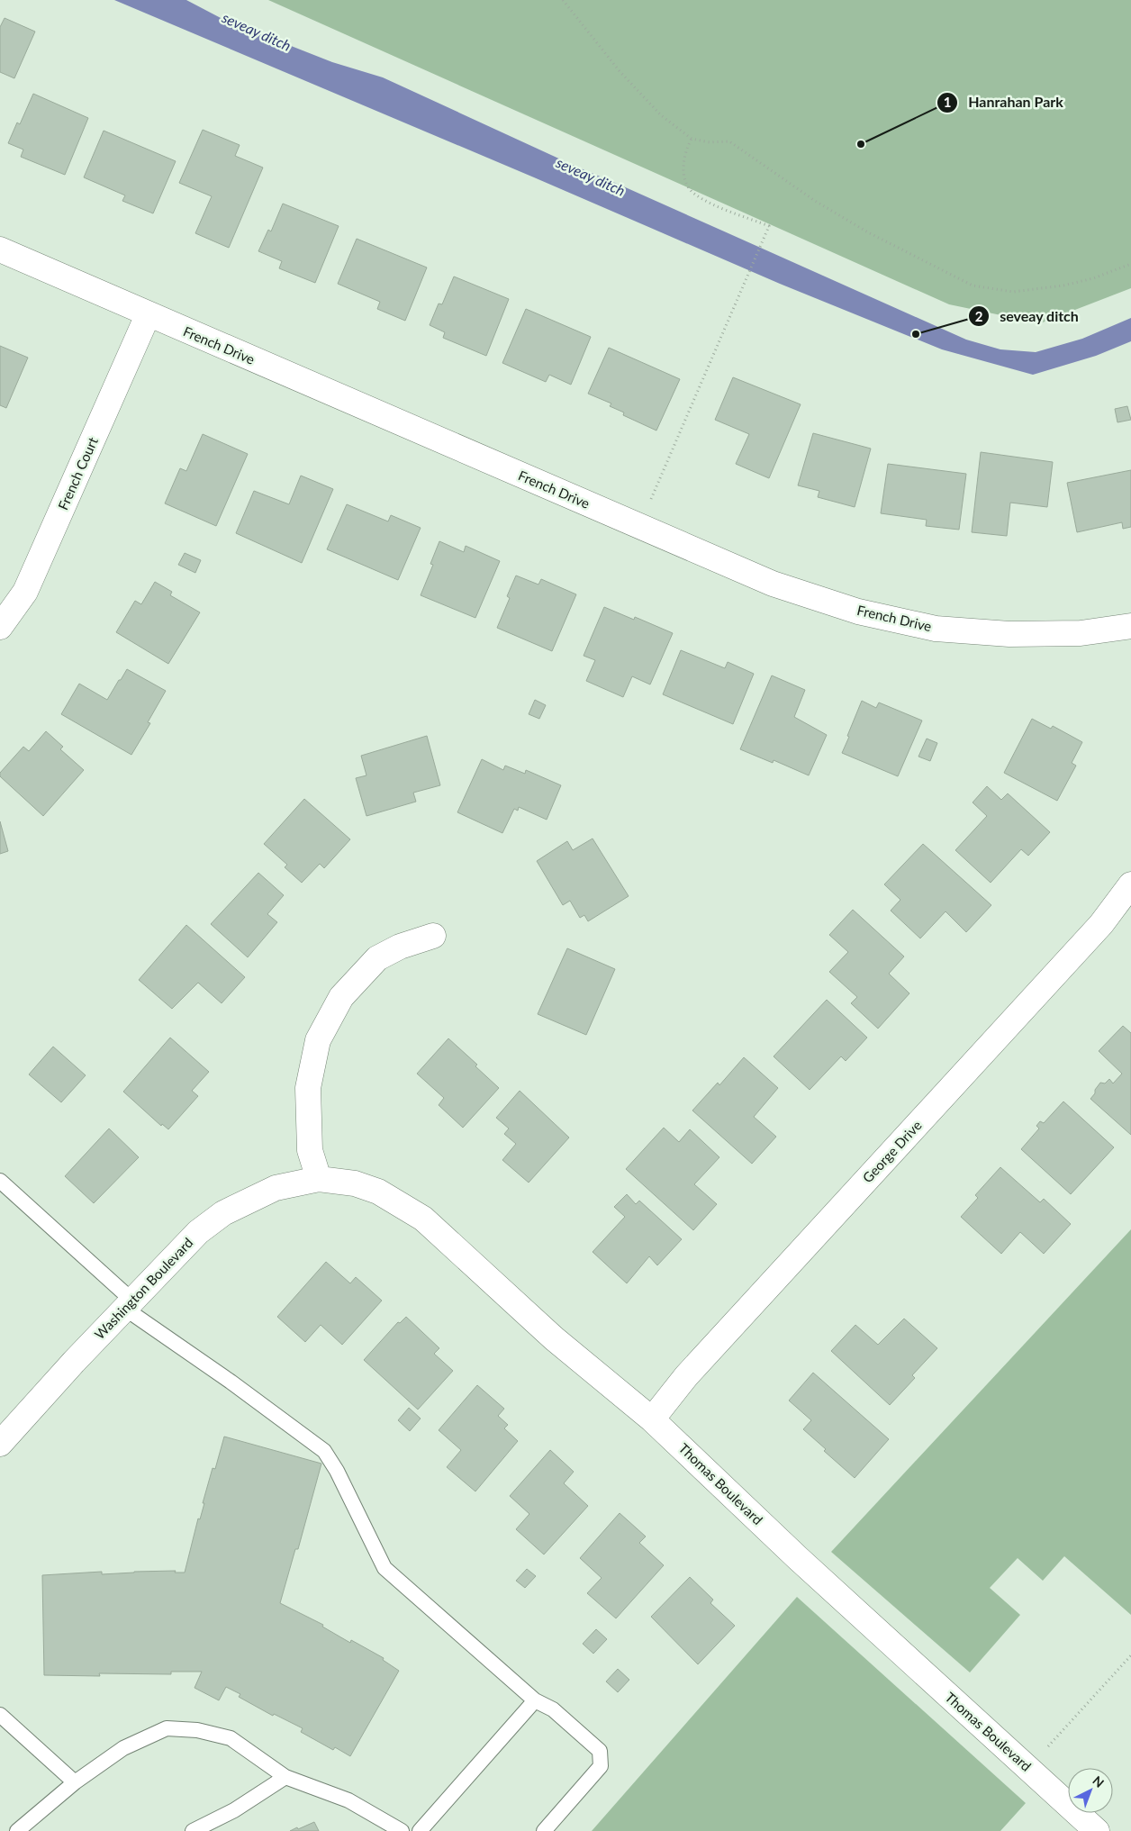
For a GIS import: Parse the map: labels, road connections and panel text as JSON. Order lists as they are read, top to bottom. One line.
{"streets":{"street":["French Drive","French Court","George Drive","Washington Boulevard","Thomas Boulevard"]},"crossings":[["French Drive","French Court"],["George Drive","Thomas Boulevard"],["Washington Boulevard","Thomas Boulevard"]],"water":["seveay ditch"],"places":["Hanrahan Park","seveay ditch"],"north":"top right"}
